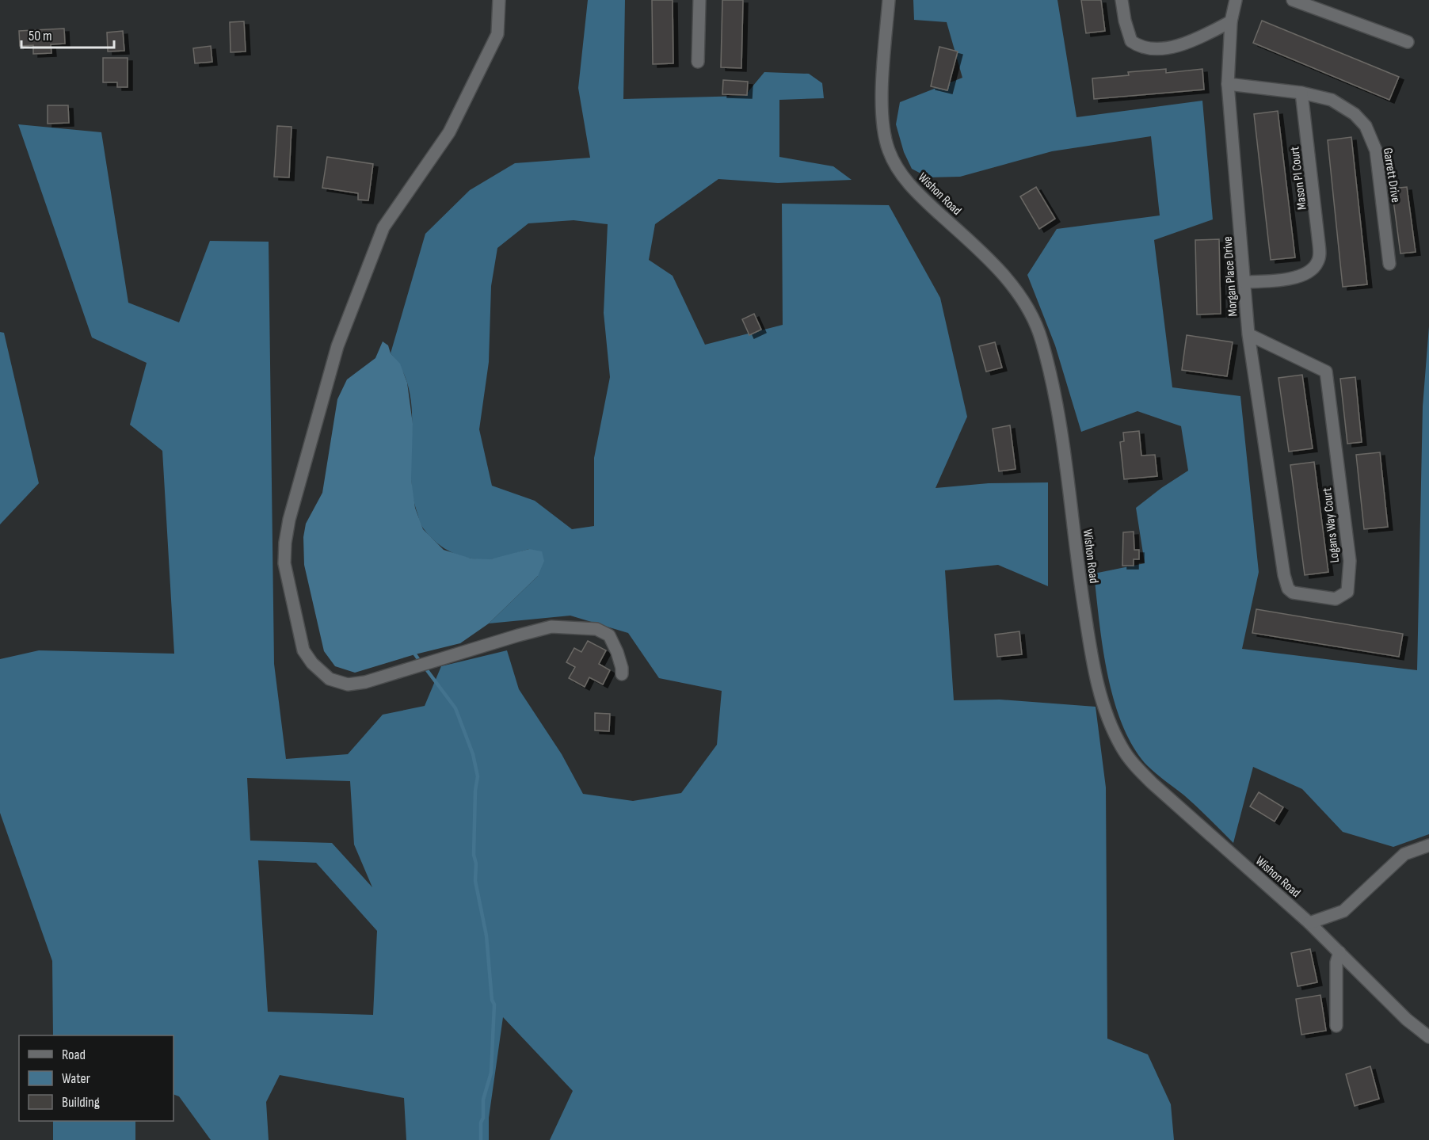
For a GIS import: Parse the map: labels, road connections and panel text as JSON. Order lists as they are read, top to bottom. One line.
{"streets":{"street":["Garrett Drive","Mason Pl Court","Wishon Road","Morgan Place Drive","Logans Way Court"]},"crossings":[["Garrett Drive","Mason Pl Court"],["Garrett Drive","Morgan Place Drive"],["Mason Pl Court","Morgan Place Drive"],["Morgan Place Drive","Logans Way Court"]],"legend":["Road","Water","Building"],"scale_bar":"50 m"}
